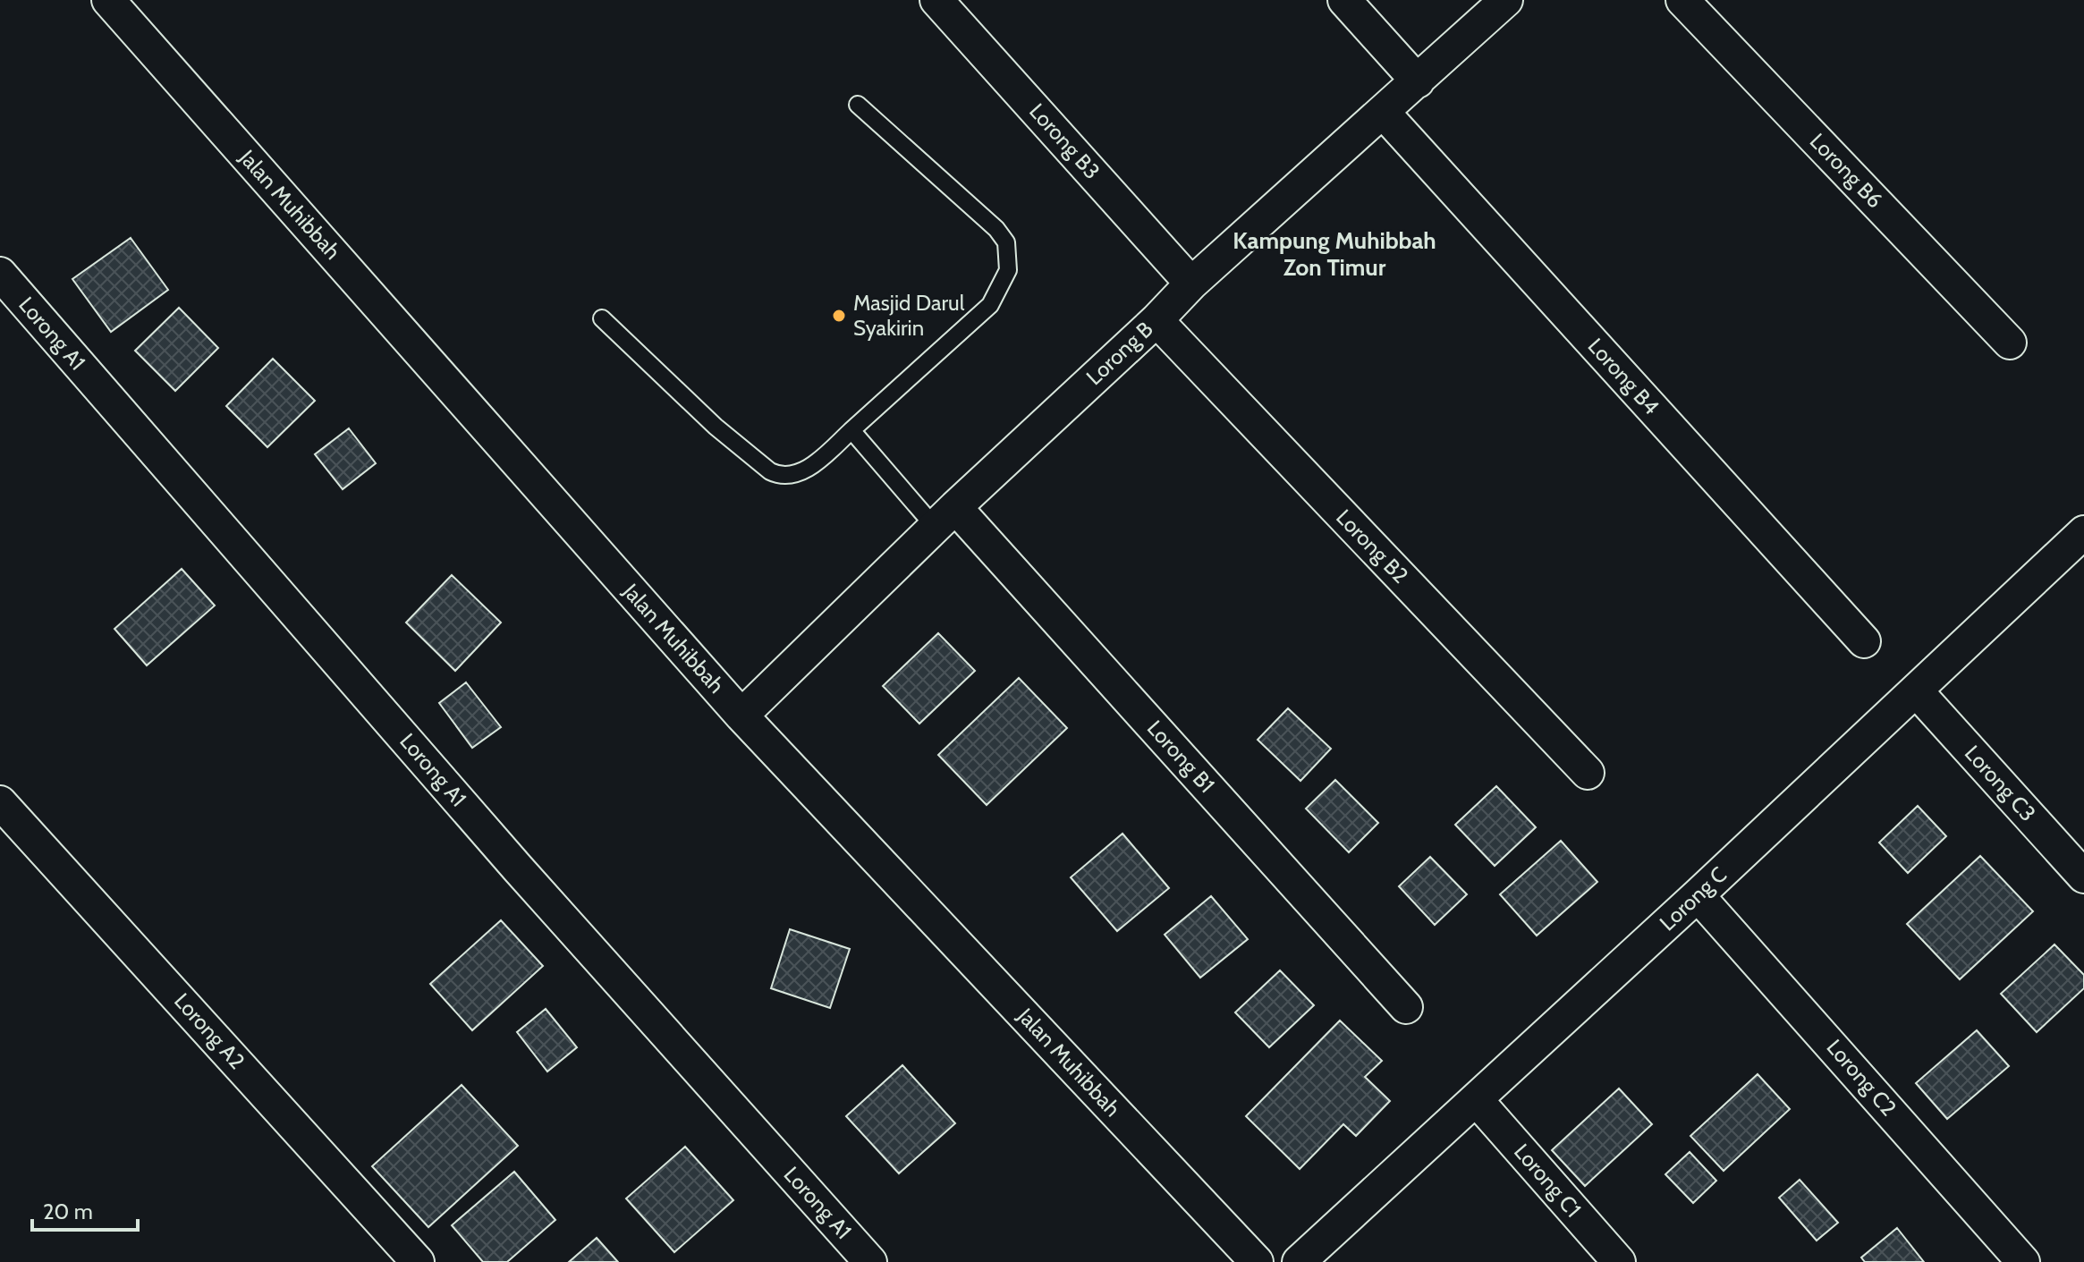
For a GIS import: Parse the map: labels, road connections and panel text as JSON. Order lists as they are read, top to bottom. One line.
{"streets":{"street":["Lorong B3","Lorong B6","Jalan Muhibbah","Lorong A1","Lorong B","Lorong B4","Lorong B2","Lorong B1","Lorong C3","Lorong C","Lorong A2","Lorong C2","Lorong C1"]},"crossings":[["Lorong B3","Lorong B"],["Jalan Muhibbah","Lorong B"],["Lorong B","Lorong B4"],["Lorong B","Lorong B2"],["Lorong B","Lorong B1"],["Lorong C3","Lorong C"],["Lorong C","Lorong C2"],["Lorong C","Lorong C1"]],"districts":["Kampung Muhibbah Zon Timur"],"places":["Masjid Darul Syakirin"],"scale_bar":"20 m"}
